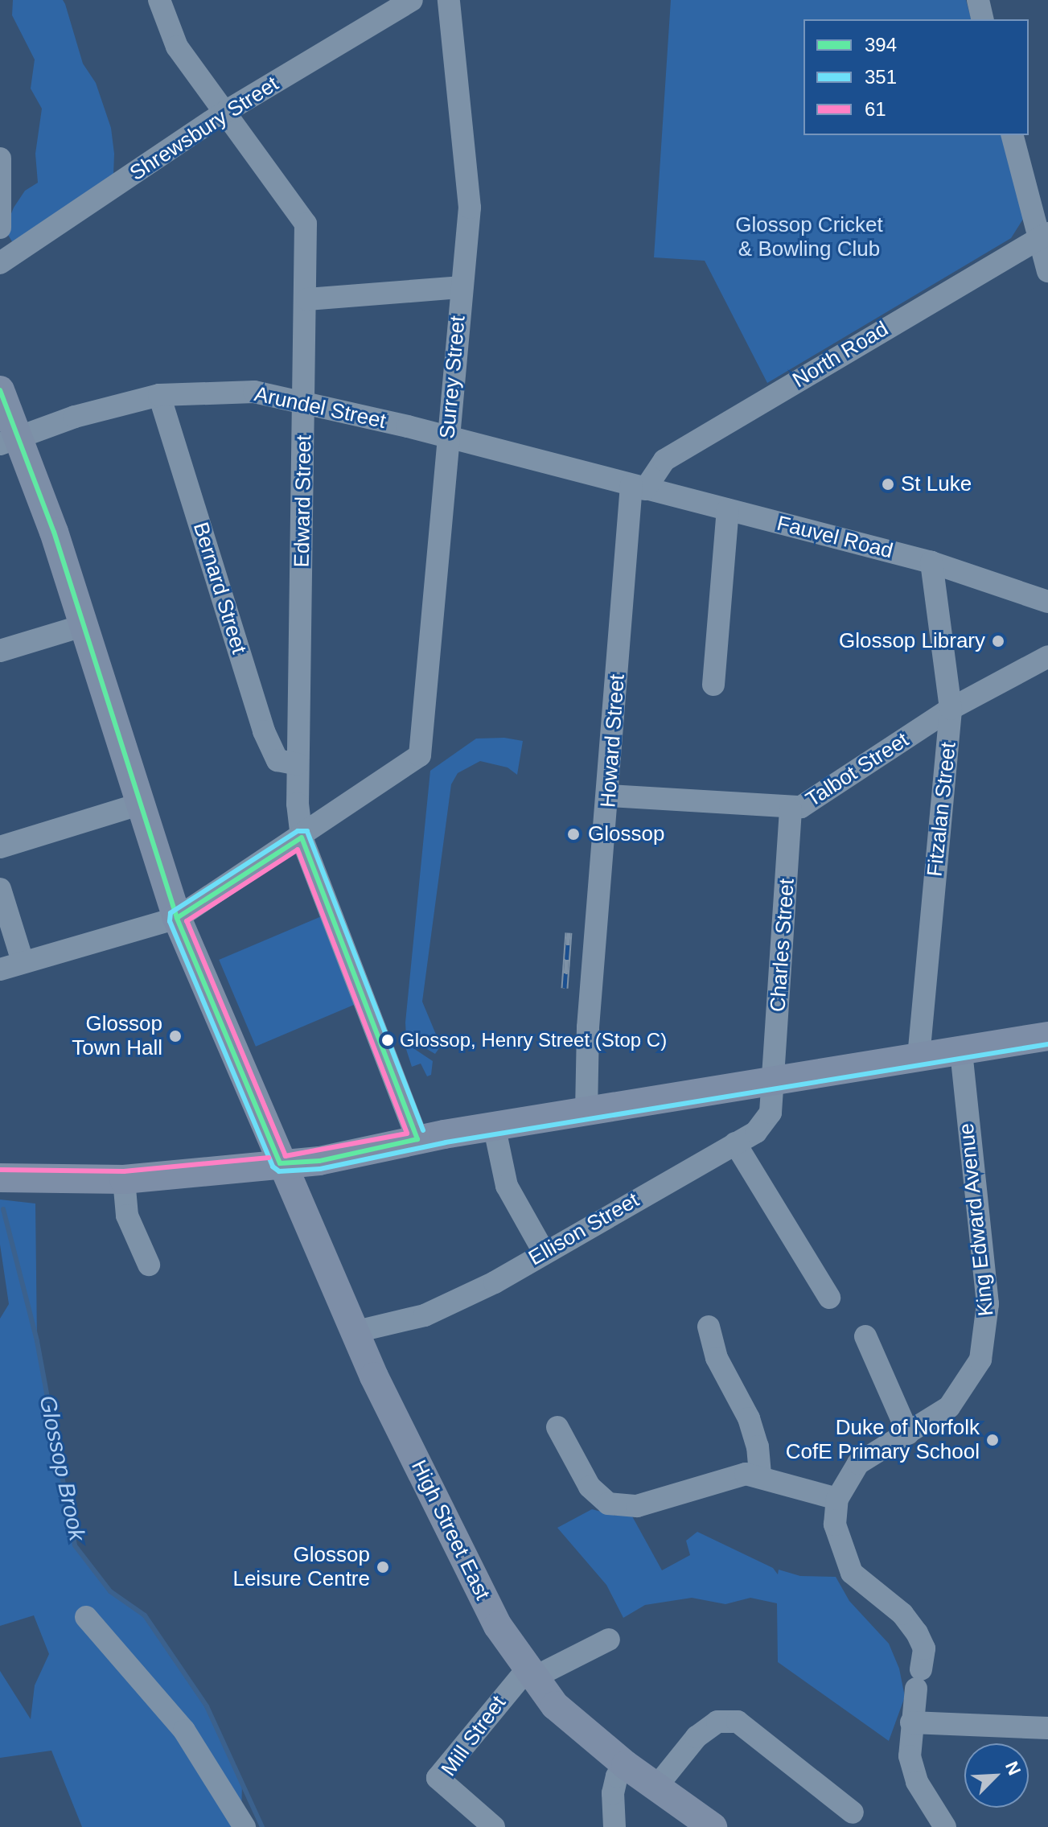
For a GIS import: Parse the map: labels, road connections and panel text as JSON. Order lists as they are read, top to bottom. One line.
{"streets":{"main road":["High Street East"],"street":["Shrewsbury Street","North Road","Surrey Street","Arundel Street","Edward Street","Fauvel Road","Bernard Street","Howard Street","Talbot Street","Fitzalan Street","Charles Street","King Edward Avenue","Ellison Street","Mill Street"]},"crossings":[["Shrewsbury Street","Edward Street"],["North Road","Arundel Street"],["North Road","Fauvel Road"],["North Road","Howard Street"],["Surrey Street","Arundel Street"],["Surrey Street","Edward Street"],["Arundel Street","Edward Street"],["Arundel Street","Fauvel Road"],["Arundel Street","Bernard Street"],["Arundel Street","Howard Street"],["Arundel Street","High Street East"],["Edward Street","Bernard Street"],["Fauvel Road","Howard Street"],["Fauvel Road","Fitzalan Street"],["Howard Street","Talbot Street"],["Talbot Street","Fitzalan Street"],["Talbot Street","Charles Street"],["Charles Street","Ellison Street"],["Ellison Street","High Street East"],["High Street East","Mill Street"]],"water":["Glossop Brook"],"parks":["Glossop Cricket & Bowling Club"],"places":["St Luke","Glossop Library","Glossop","Glossop Town Hall","Glossop, Henry Street (Stop C)","Duke of Norfolk CofE Primary School","Glossop Leisure Centre"],"lines":["transit line 394","transit line 351","transit line 61"],"legend":["394","351","61"],"north":"top right"}
